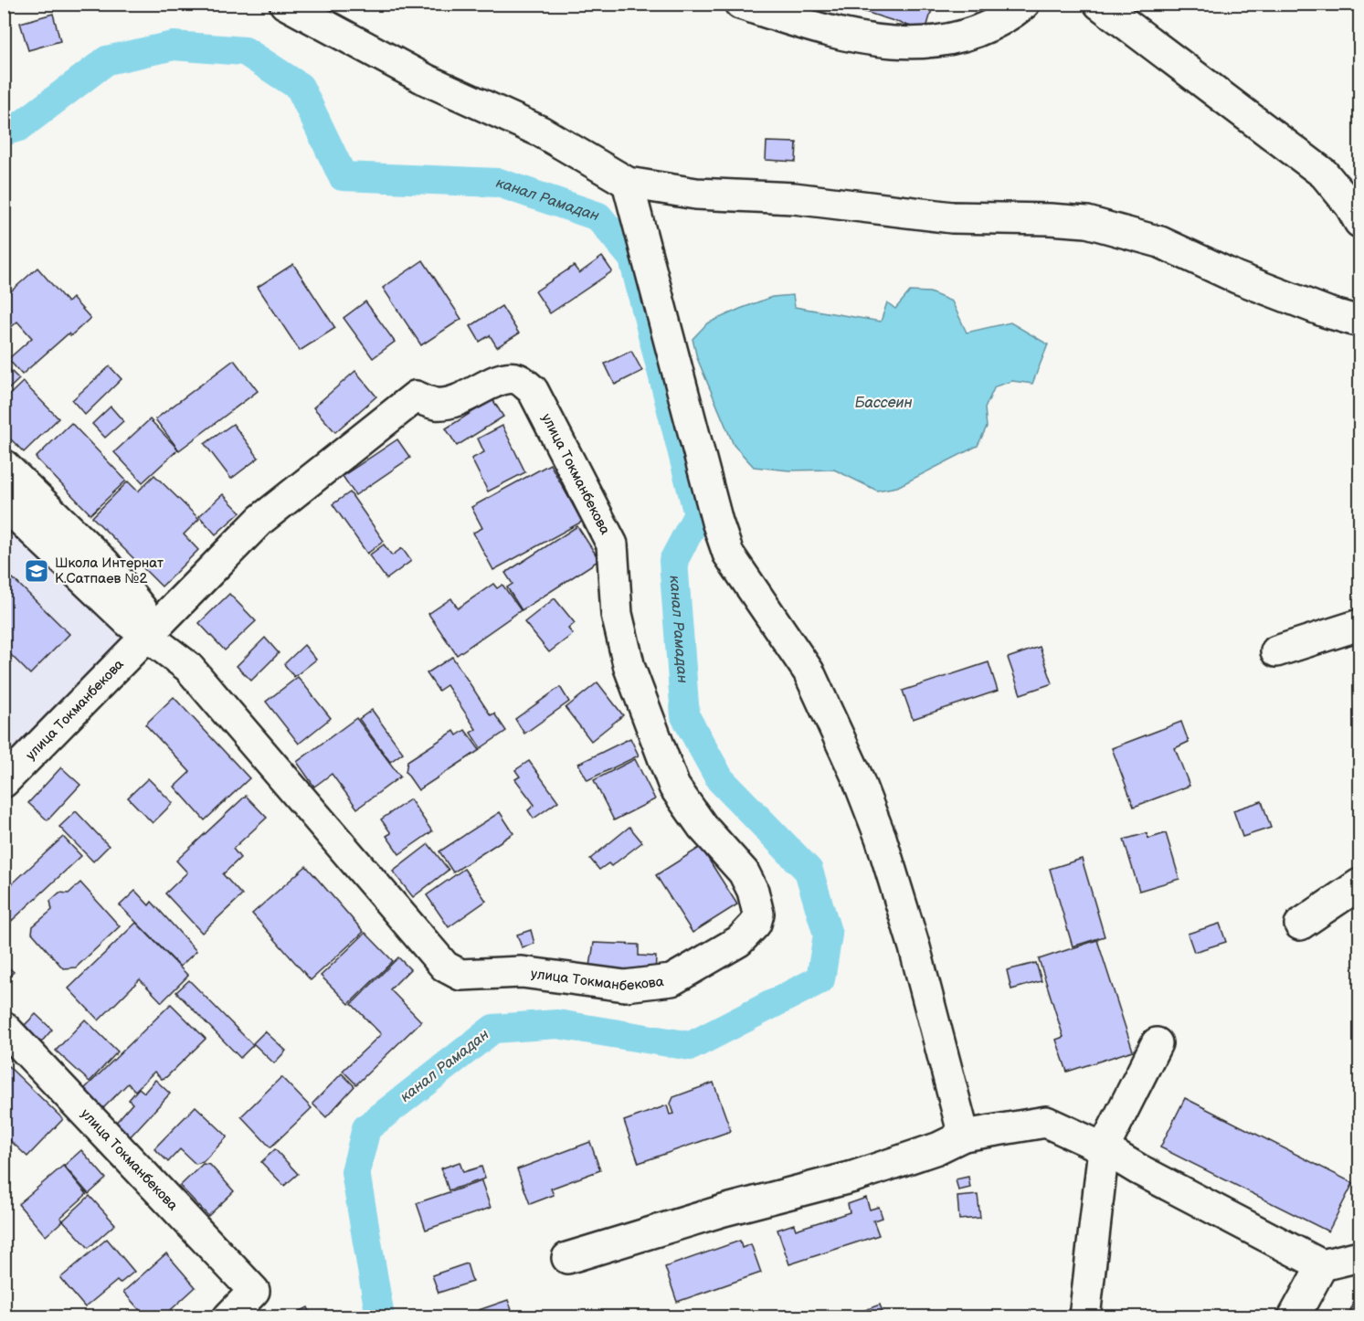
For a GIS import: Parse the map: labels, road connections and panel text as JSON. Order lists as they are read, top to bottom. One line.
{"streets":{"street":["улица Токманбекова"]},"water":["канал Рамадан","Бассеин"],"places":{"school or university":["Школа Интернат К.Сатпаев №2"]}}
